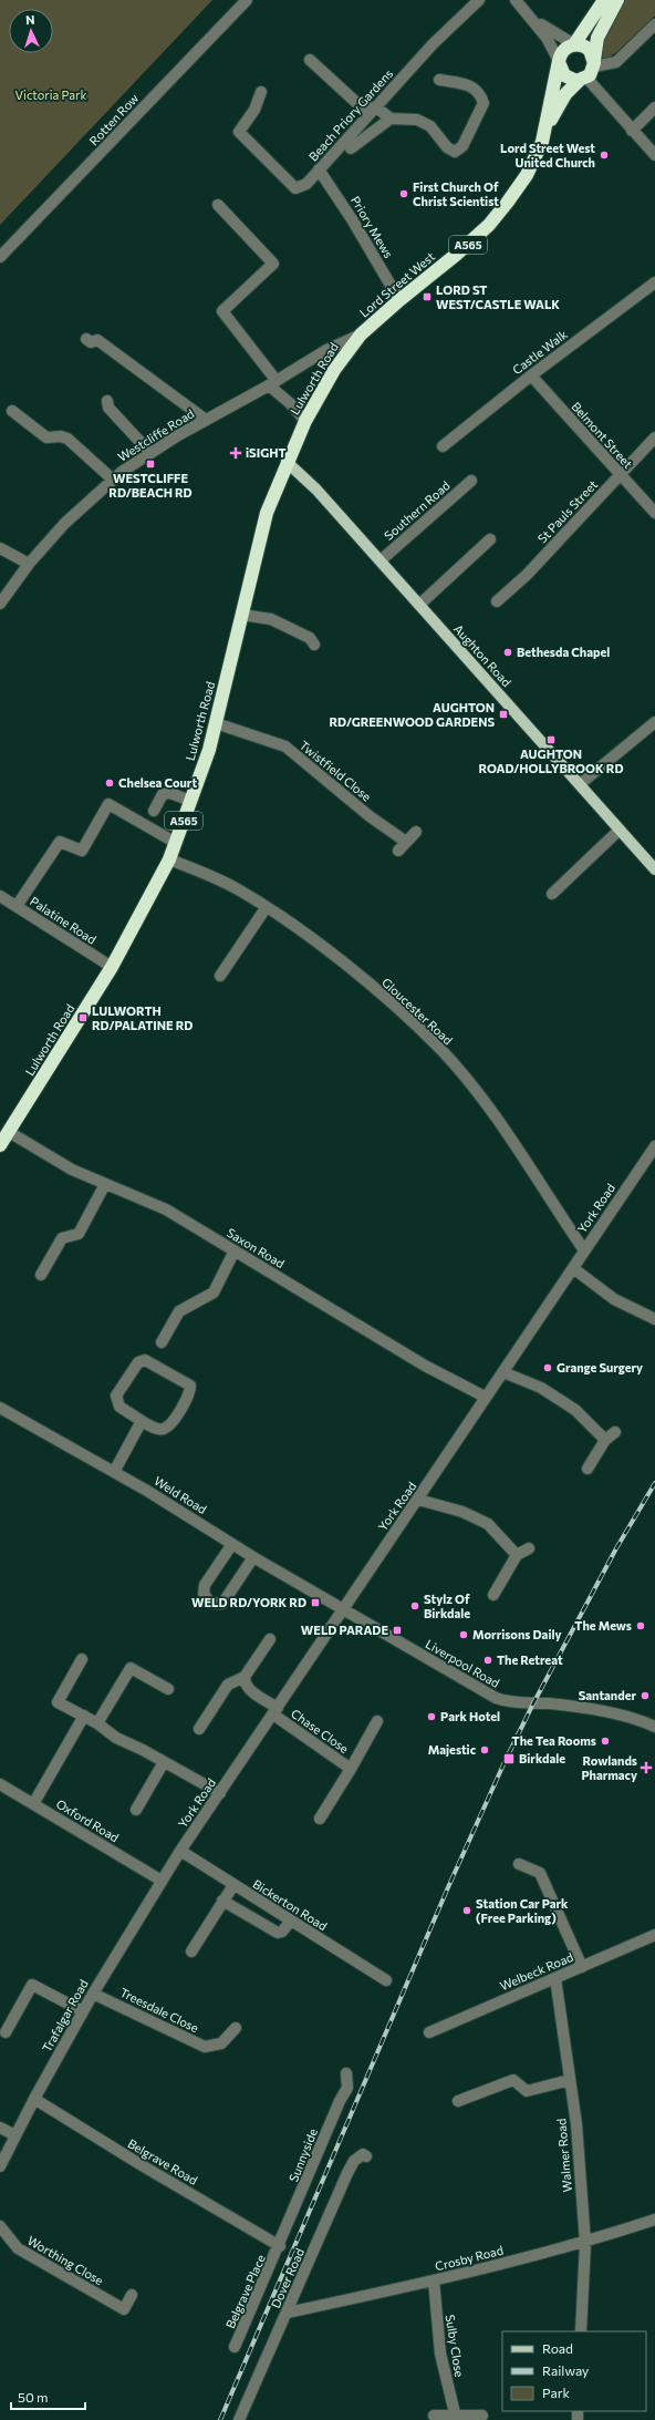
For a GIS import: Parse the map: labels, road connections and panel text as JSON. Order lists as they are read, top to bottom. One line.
{"streets":{"highway":["A565","Lord Street West","Lulworth Road"],"main road":["Aughton Road"],"street":["Beach Priory Gardens","Rotten Row","Priory Mews","Castle Walk","Westcliffe Road","Belmont Street","Southern Road","St Pauls Street","Twistfield Close","Palatine Road","Gloucester Road","York Road","Saxon Road","Weld Road","Liverpool Road","Chase Close","Oxford Road","Bickerton Road","Welbeck Road","Treesdale Close","Trafalgar Road","Sunnyside","Walmer Road","Belgrave Road","Crosby Road","Worthing Close","Dover Road","Belgrave Place","Sulby Close"]},"crossings":[["Beach Priory Gardens","Priory Mews"],["Priory Mews","Lord Street West"],["Lord Street West","Lulworth Road"],["Lord Street West","Westcliffe Road"],["Castle Walk","Belmont Street"],["Lulworth Road","Westcliffe Road"],["Lulworth Road","Aughton Road"],["Lulworth Road","Twistfield Close"],["Lulworth Road","Palatine Road"],["Lulworth Road","Gloucester Road"],["Lulworth Road","Saxon Road"],["Belmont Street","St Pauls Street"],["Southern Road","Aughton Road"],["Gloucester Road","York Road"],["York Road","Saxon Road"],["York Road","Weld Road"],["York Road","Liverpool Road"],["York Road","Chase Close"],["York Road","Oxford Road"],["York Road","Bickerton Road"],["York Road","Trafalgar Road"],["Weld Road","Liverpool Road"],["Oxford Road","Trafalgar Road"],["Welbeck Road","Walmer Road"],["Treesdale Close","Trafalgar Road"],["Trafalgar Road","Belgrave Road"],["Sunnyside","Belgrave Road"],["Sunnyside","Belgrave Place"],["Walmer Road","Crosby Road"],["Belgrave Road","Belgrave Place"],["Crosby Road","Dover Road"],["Crosby Road","Sulby Close"]],"parks":["Victoria Park"],"places":{"other":["Lord Street West United Church","First Church Of Christ Scientist","Bethesda Chapel","Chelsea Court","Grange Surgery","Stylz Of Birkdale","The Mews","Morrisons Daily","The Retreat","Santander","Park Hotel","The Tea Rooms","Majestic","Station Car Park (Free Parking)"],"transit":["LORD ST WEST/CASTLE WALK","WESTCLIFFE RD/BEACH RD","AUGHTON RD/GREENWOOD GARDENS","AUGHTON ROAD/HOLLYBROOK RD","LULWORTH RD/PALATINE RD","WELD RD/YORK RD","WELD PARADE","Birkdale"],"health":["iSIGHT","Rowlands Pharmacy"]},"legend":["Road","Railway","Park"],"scale_bar":"50 m","north":"top"}
